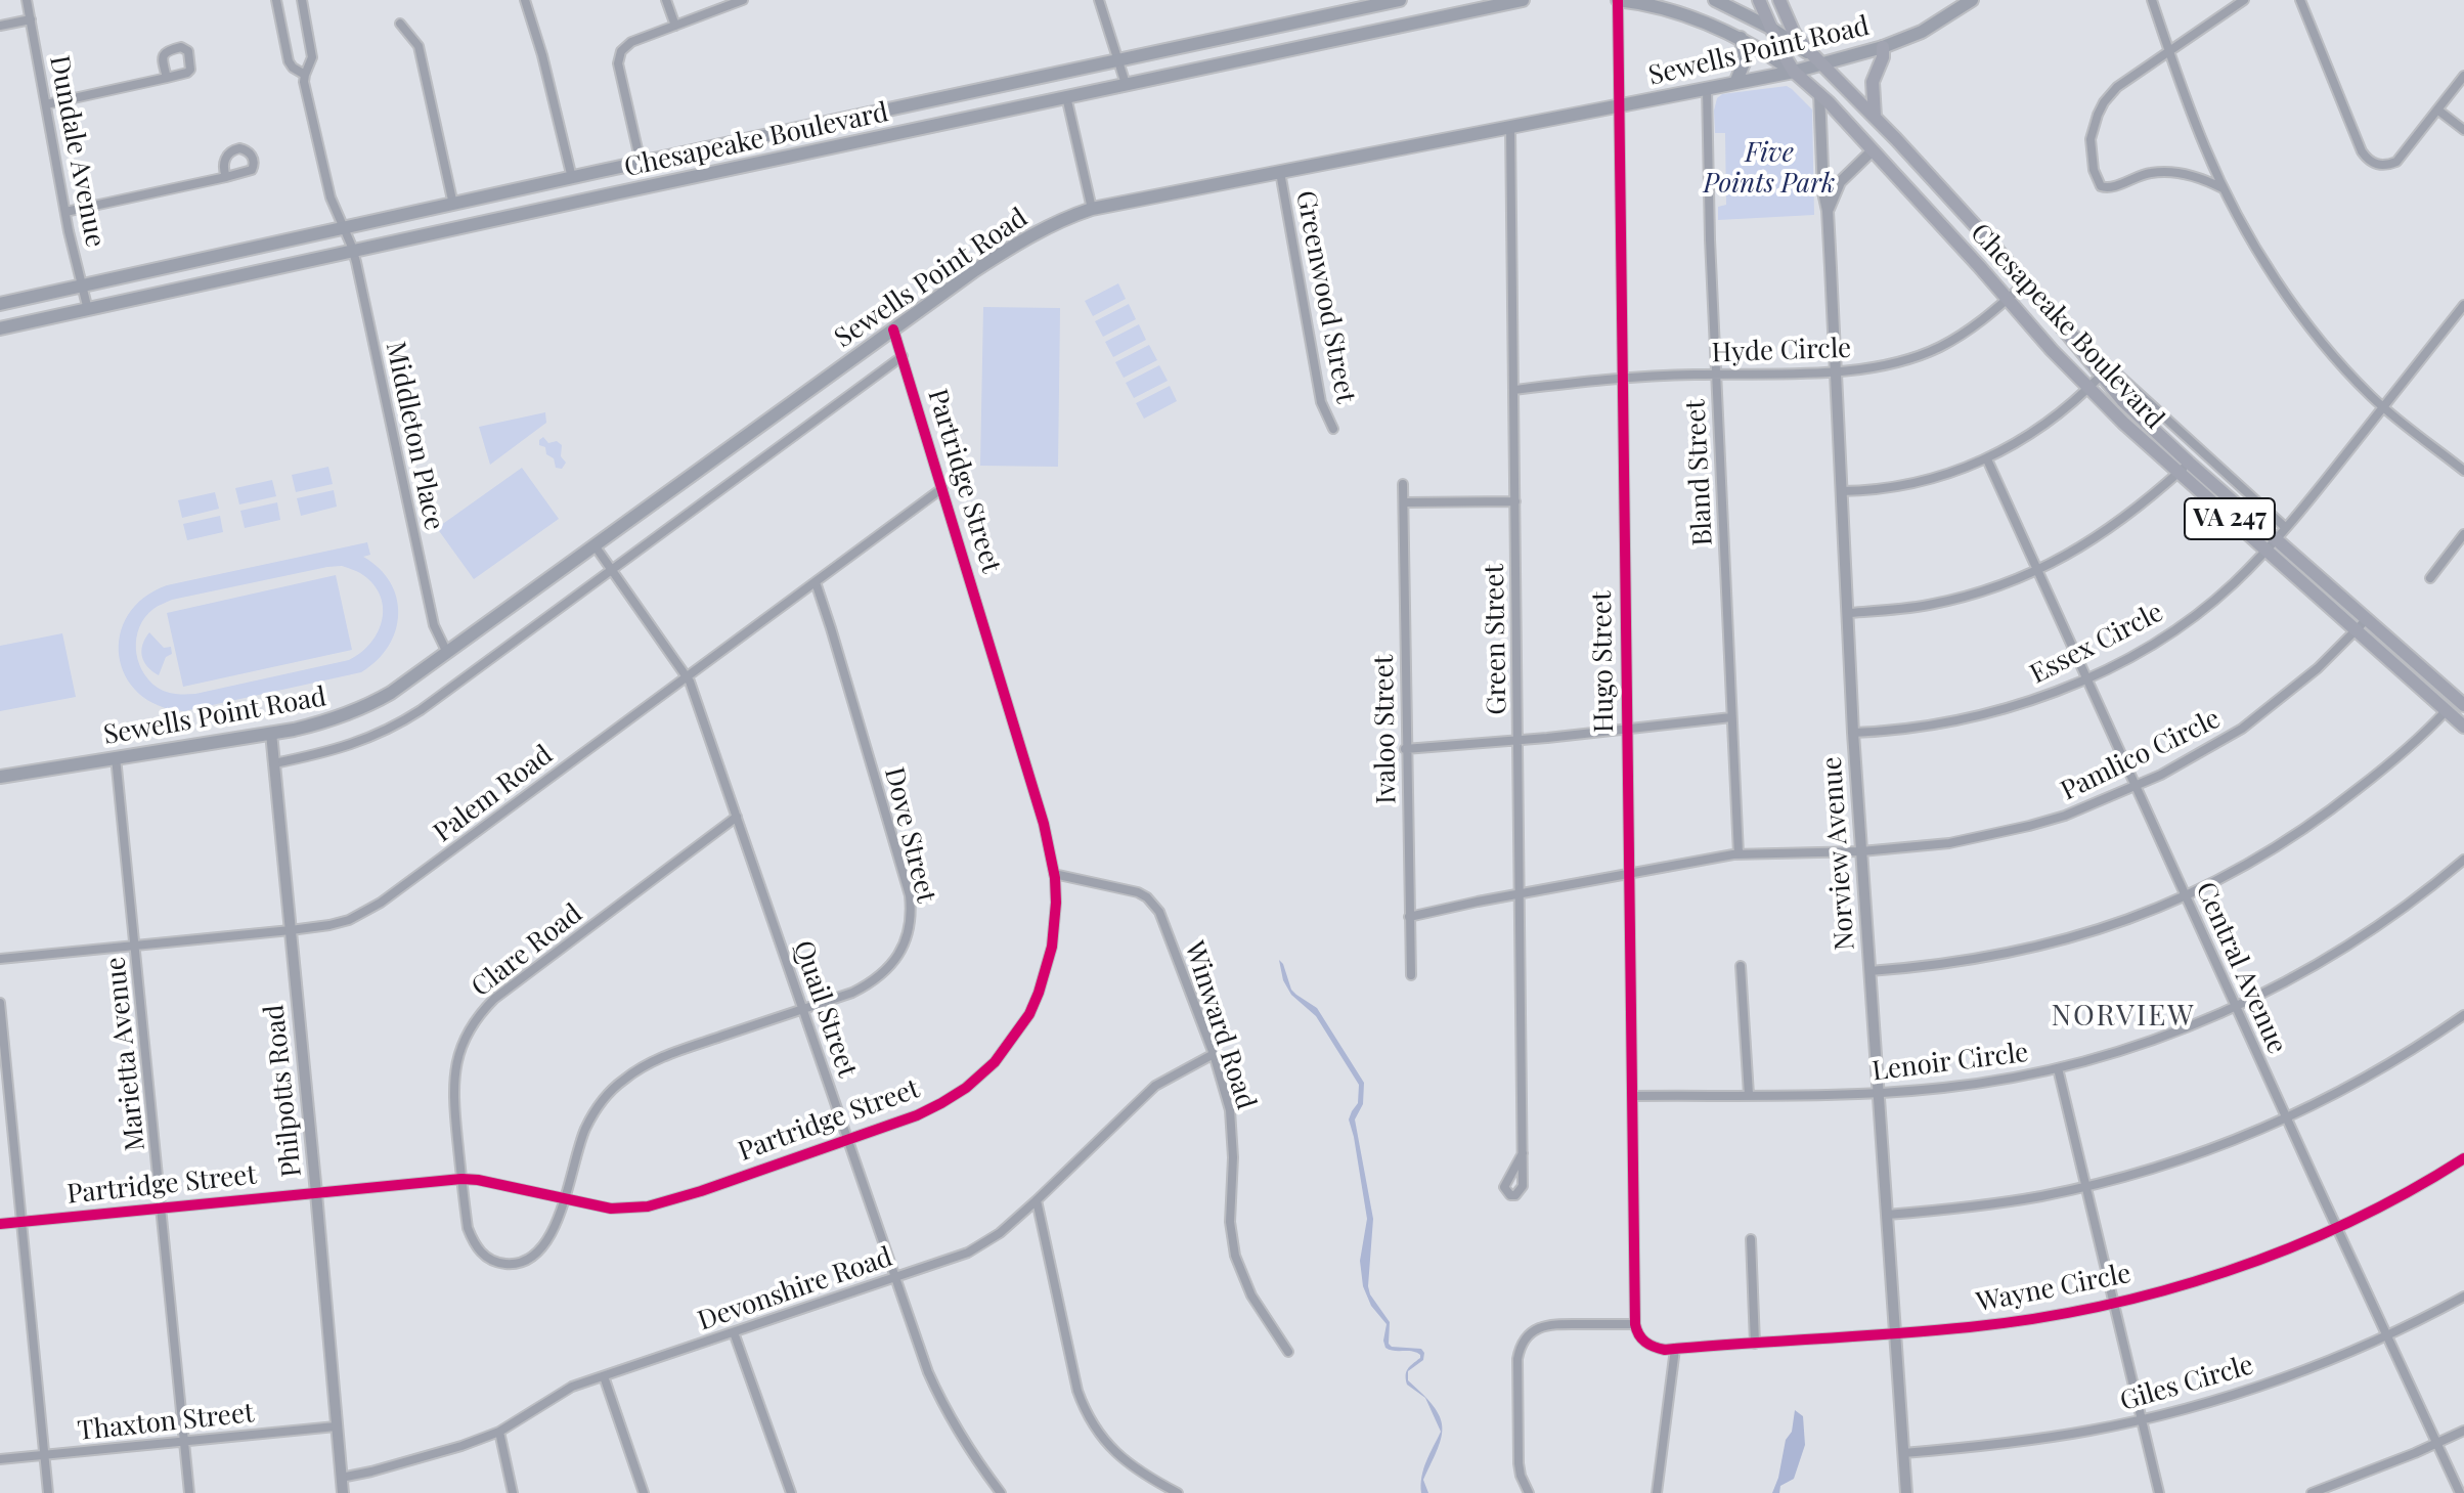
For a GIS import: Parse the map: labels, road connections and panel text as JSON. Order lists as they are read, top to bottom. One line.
{"streets":{"main road":["Sewells Point Road","Chesapeake Boulevard","VA 247"],"street":["Dundale Avenue","Greenwood Street","Hyde Circle","Middleton Place","Bland Street","Partridge Street","Green Street","Essex Circle","Hugo Street","Ivaloo Street","Pamlico Circle","Palem Road","Dove Street","Norview Avenue","Clare Road","Central Avenue","Quail Street","Winward Road","Marietta Avenue","Lenoir Circle","Philpotts Road","Wayne Circle","Devonshire Road","Giles Circle","Thaxton Street"]},"crossings":[["Sewells Point Road","Chesapeake Boulevard"],["Sewells Point Road","Greenwood Street"],["Sewells Point Road","Middleton Place"],["Sewells Point Road","Bland Street"],["Sewells Point Road","Partridge Street"],["Sewells Point Road","VA 247"],["Sewells Point Road","Green Street"],["Sewells Point Road","Hugo Street"],["Sewells Point Road","Quail Street"],["Sewells Point Road","Marietta Avenue"],["Sewells Point Road","Philpotts Road"],["Chesapeake Boulevard","Dundale Avenue"],["Chesapeake Boulevard","Hyde Circle"],["Chesapeake Boulevard","Middleton Place"],["Chesapeake Boulevard","VA 247"],["Chesapeake Boulevard","Essex Circle"],["Chesapeake Boulevard","Hugo Street"],["Chesapeake Boulevard","Pamlico Circle"],["Chesapeake Boulevard","Norview Avenue"],["Hyde Circle","Bland Street"],["Hyde Circle","Green Street"],["Hyde Circle","Hugo Street"],["Hyde Circle","Norview Avenue"],["Bland Street","Pamlico Circle"],["Partridge Street","Palem Road"],["Partridge Street","Dove Street"],["Partridge Street","Clare Road"],["Partridge Street","Quail Street"],["Partridge Street","Winward Road"],["Partridge Street","Marietta Avenue"],["Partridge Street","Philpotts Road"],["Green Street","Pamlico Circle"],["Essex Circle","Norview Avenue"],["Essex Circle","Central Avenue"],["Hugo Street","Pamlico Circle"],["Hugo Street","Lenoir Circle"],["Hugo Street","Wayne Circle"],["Ivaloo Street","Pamlico Circle"],["Pamlico Circle","Norview Avenue"],["Pamlico Circle","Central Avenue"],["Palem Road","Dove Street"],["Palem Road","Quail Street"],["Palem Road","Marietta Avenue"],["Palem Road","Philpotts Road"],["Dove Street","Clare Road"],["Dove Street","Quail Street"],["Norview Avenue","Lenoir Circle"],["Norview Avenue","Wayne Circle"],["Norview Avenue","Giles Circle"],["Clare Road","Quail Street"],["Central Avenue","Lenoir Circle"],["Central Avenue","Wayne Circle"],["Central Avenue","Giles Circle"],["Quail Street","Devonshire Road"],["Winward Road","Devonshire Road"],["Marietta Avenue","Thaxton Street"],["Philpotts Road","Devonshire Road"],["Philpotts Road","Thaxton Street"]],"districts":["NORVIEW"],"parks":["Five Points Park"]}
